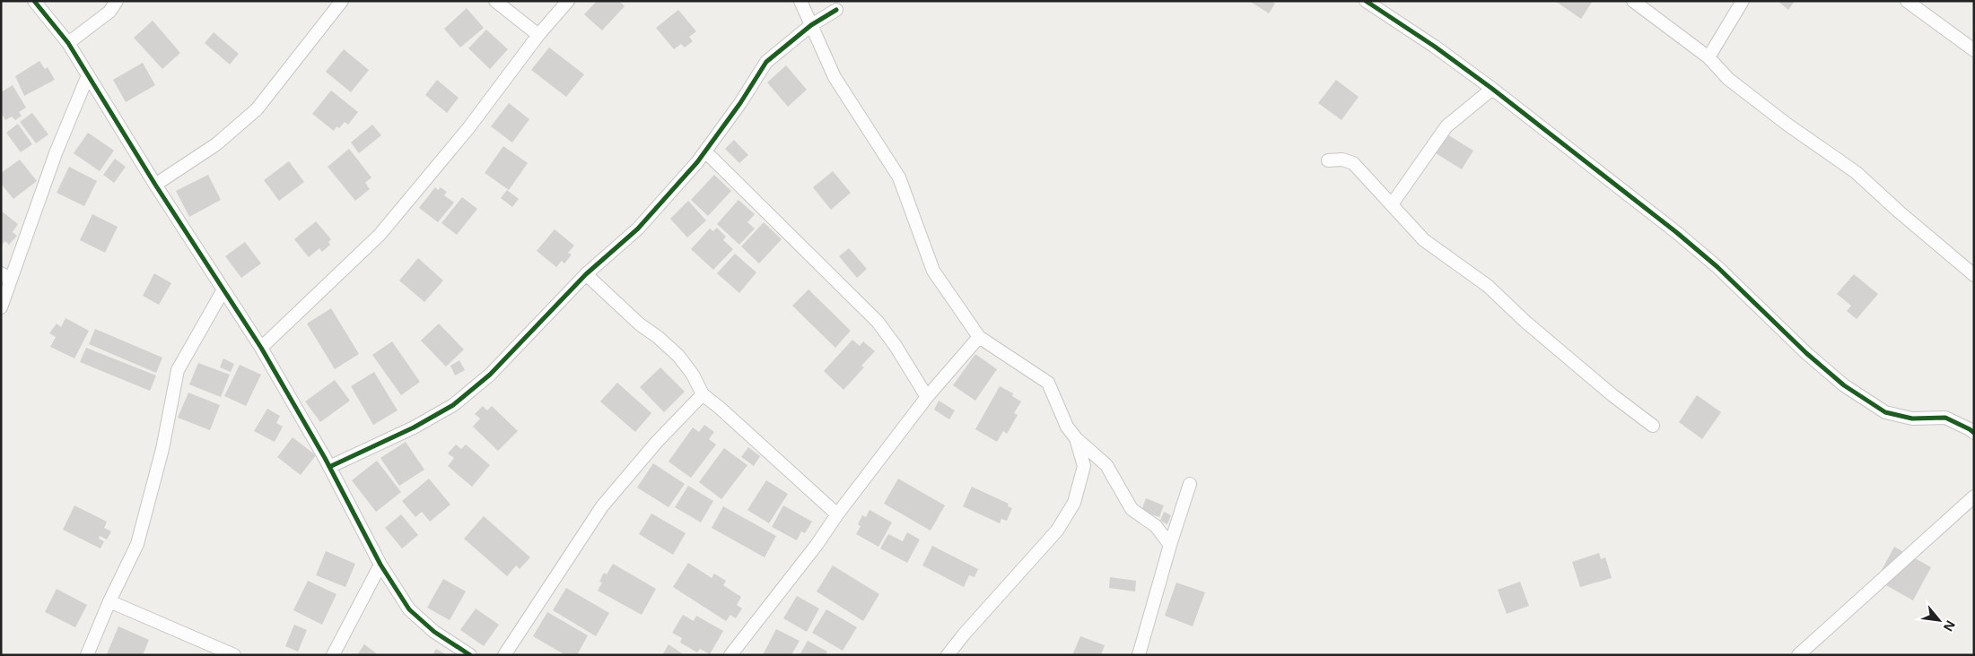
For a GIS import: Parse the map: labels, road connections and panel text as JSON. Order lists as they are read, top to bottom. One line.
{"north":"bottom right"}
